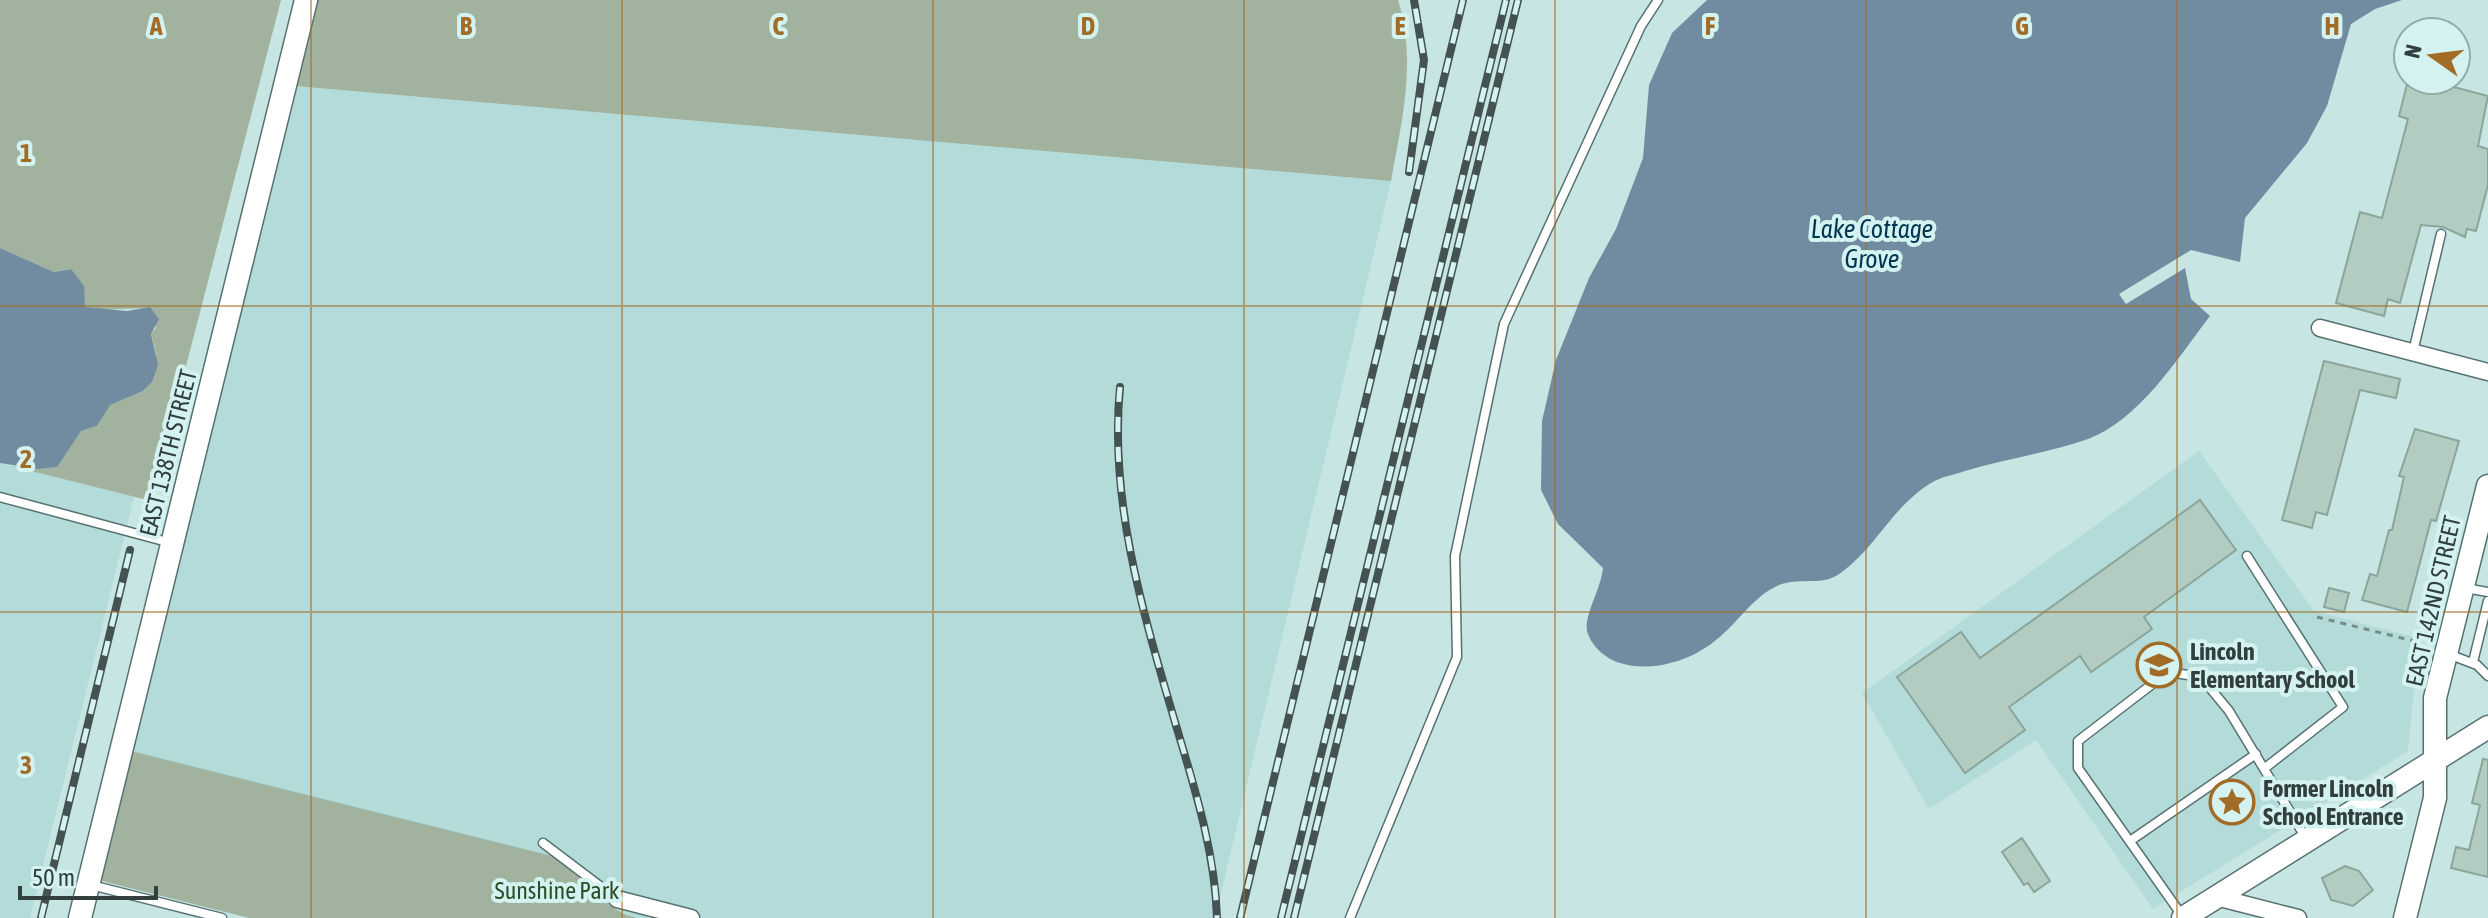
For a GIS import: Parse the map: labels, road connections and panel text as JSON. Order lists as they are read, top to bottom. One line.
{"streets":{"street":["EAST 138TH STREET","EAST 142ND STREET"]},"water":["Lake Cottage Grove"],"parks":["Sunshine Park"],"places":{"school or university":["Lincoln Elementary School"],"place":["Former Lincoln School Entrance"]},"scale_bar":"50 m","north":"left","grid":{"columns":["A","B","C","D","E","F","G","H"],"rows":["1","2","3"]}}
